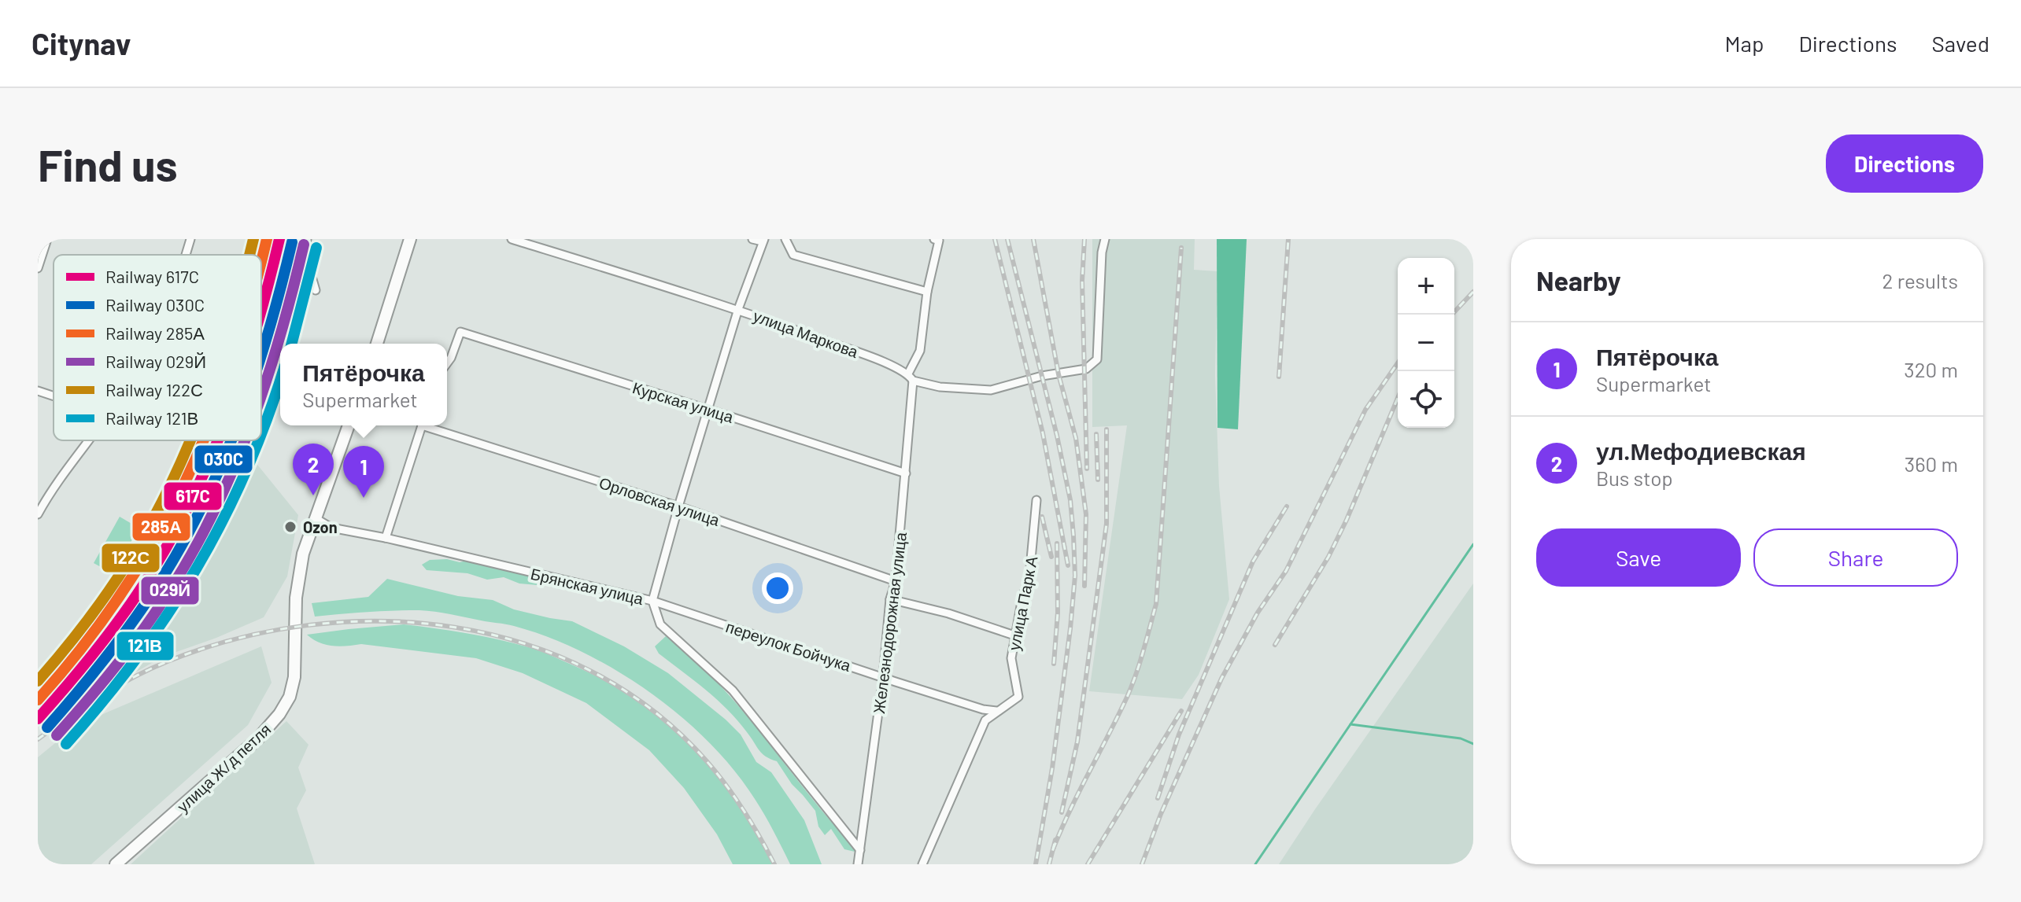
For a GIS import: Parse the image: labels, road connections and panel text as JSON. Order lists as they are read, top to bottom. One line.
{"streets":{"main road":["улица Ж/д петля"],"street":["улица Маркова","Курская улица","Орловская улица","Брянская улица","улица Парк А","Железнодорожная улица","переулок Бойчука"]},"crossings":[["улица Маркова","Железнодорожная улица"],["Курская улица","Железнодорожная улица"],["Орловская улица","Железнодорожная улица"],["Брянская улица","Железнодорожная улица"],["Брянская улица","переулок Бойчука"],["Брянская улица","улица Ж/д петля"],["улица Парк А","переулок Бойчука"],["Железнодорожная улица","переулок Бойчука"]],"places":["Ozon"],"lines":["rail line 617C","rail line 285А","rail line 122С","rail line 030C","rail line 029Й","rail line 121В"],"legend":["Railway 617C","Railway 030C","Railway 285А","Railway 029Й","Railway 122С","Railway 121В"],"page":{"header":"Citynav","nav":["Map","Directions","Saved"],"buttons":["Directions",["Save","Share"]],"title":"Find us","heading":["Nearby","2 results"],"map_buttons":["+","−"],"list":[{"mark":"1","name":"Пятёрочка","note":"Supermarket","value":"320 m"},{"mark":"2","name":"ул.Мефодиевская","note":"Bus stop","value":"360 m"}],"popup":["Пятёрочка","Supermarket"],"pins":["2","1"]}}
